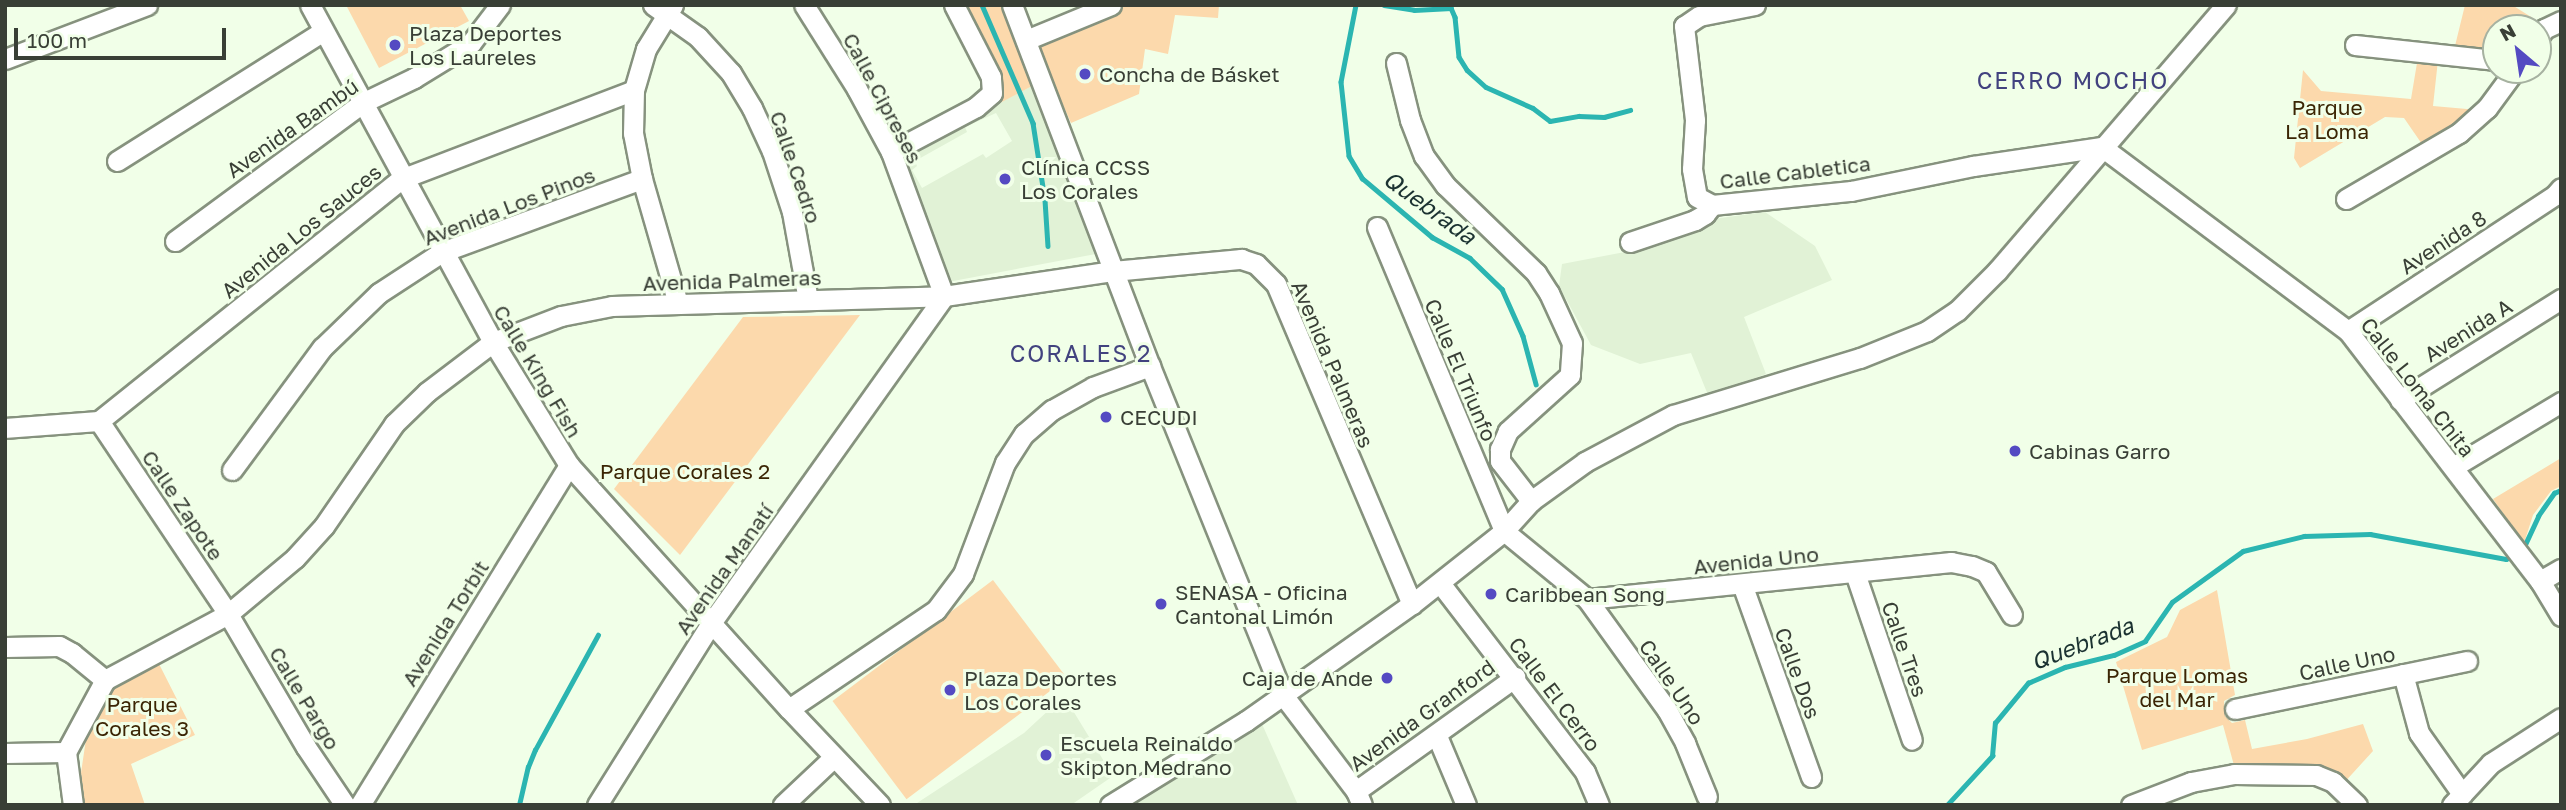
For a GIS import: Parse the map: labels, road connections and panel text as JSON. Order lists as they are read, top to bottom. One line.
{"streets":{"street":["Calle Cipreses","Avenida Bambú","Calle Cedro","Calle Cabletica","Avenida Los Pinos","Avenida Los Sauces","Avenida 8","Avenida Palmeras","Avenida A","Calle El Triunfo","Calle King Fish","Calle Loma Chita","Calle Zapote","Avenida Uno","Avenida Manatí","Avenida Torbit","Calle Tres","Calle Uno","Calle Dos","Calle El Cerro","Calle Pargo","Avenida Granford"]},"crossings":[["Calle Cipreses","Avenida Palmeras"],["Calle Cipreses","Avenida Manatí"],["Avenida Bambú","Calle King Fish"],["Calle Cedro","Avenida Palmeras"],["Calle Cabletica","Calle Loma Chita"],["Avenida Los Pinos","Calle King Fish"],["Avenida Los Sauces","Calle King Fish"],["Avenida Los Sauces","Calle Zapote"],["Avenida 8","Calle Loma Chita"],["Avenida Palmeras","Calle King Fish"],["Avenida Palmeras","Calle Zapote"],["Avenida Palmeras","Avenida Manatí"],["Avenida Palmeras","Calle Pargo"],["Avenida A","Calle Loma Chita"],["Calle King Fish","Avenida Manatí"],["Calle King Fish","Avenida Torbit"],["Calle Zapote","Calle Pargo"],["Avenida Uno","Calle Tres"],["Avenida Uno","Calle Uno"],["Avenida Uno","Calle Dos"],["Calle El Cerro","Avenida Granford"]],"districts":["CERRO MOCHO","CORALES 2"],"water":["Quebrada"],"parks":["Parque La Loma","Parque Corales 2","Parque Lomas del Mar","Parque Corales 3"],"places":["Plaza Deportes Los Laureles","Concha de Básket","Clínica CCSS Los Corales","CECUDI","Cabinas Garro","Caribbean Song","SENASA - Oficina Cantonal Limón","Caja de Ande","Plaza Deportes Los Corales","Escuela Reinaldo Skipton Medrano"],"scale_bar":"100 m","north":"top left"}
